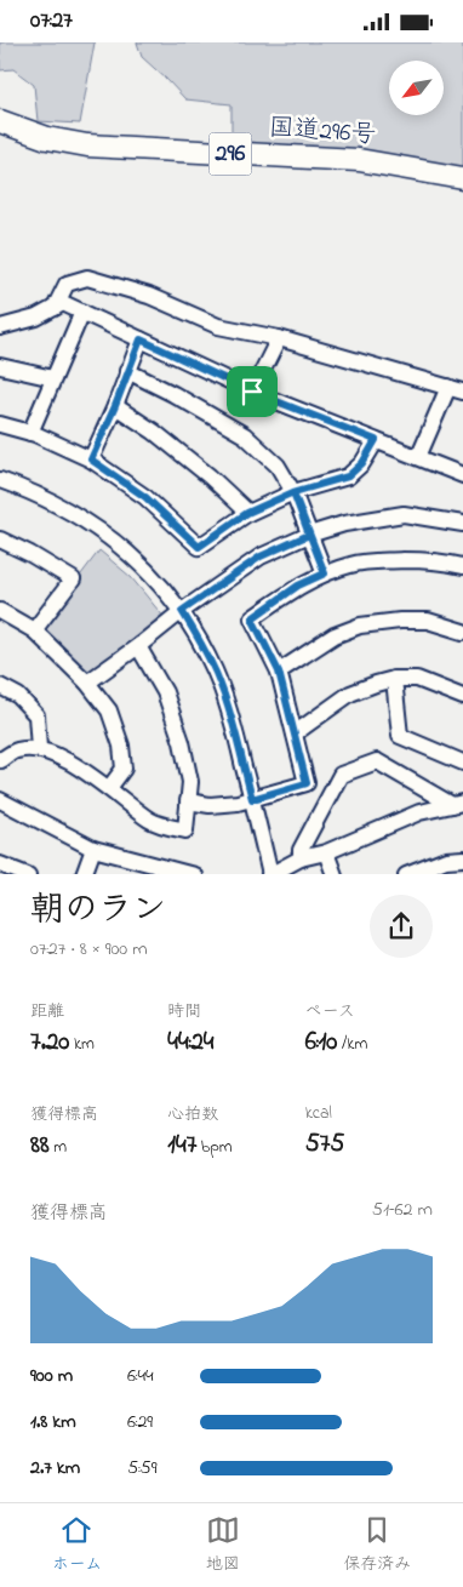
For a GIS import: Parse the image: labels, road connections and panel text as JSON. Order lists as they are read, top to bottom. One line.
{"streets":{"highway":["国道296号","296"]},"north":"bottom left","page":{"status":"07:27","heading":["朝のラン","07:27 · 8 × 900 m"],"stats":[["距離","7.20 km"],["時間","44:24"],["ペース","6:10 /km"],["獲得標高","88 m"],["心拍数","147 bpm"],["kcal","575"]],"chart":["獲得標高","51–62 m"],"list":[{"name":"900 m","note":"6:44"},{"name":"1.8 km","note":"6:29"},{"name":"2.7 km","note":"5:59"}],"tabs":["ホーム","地図","保存済み"]}}
